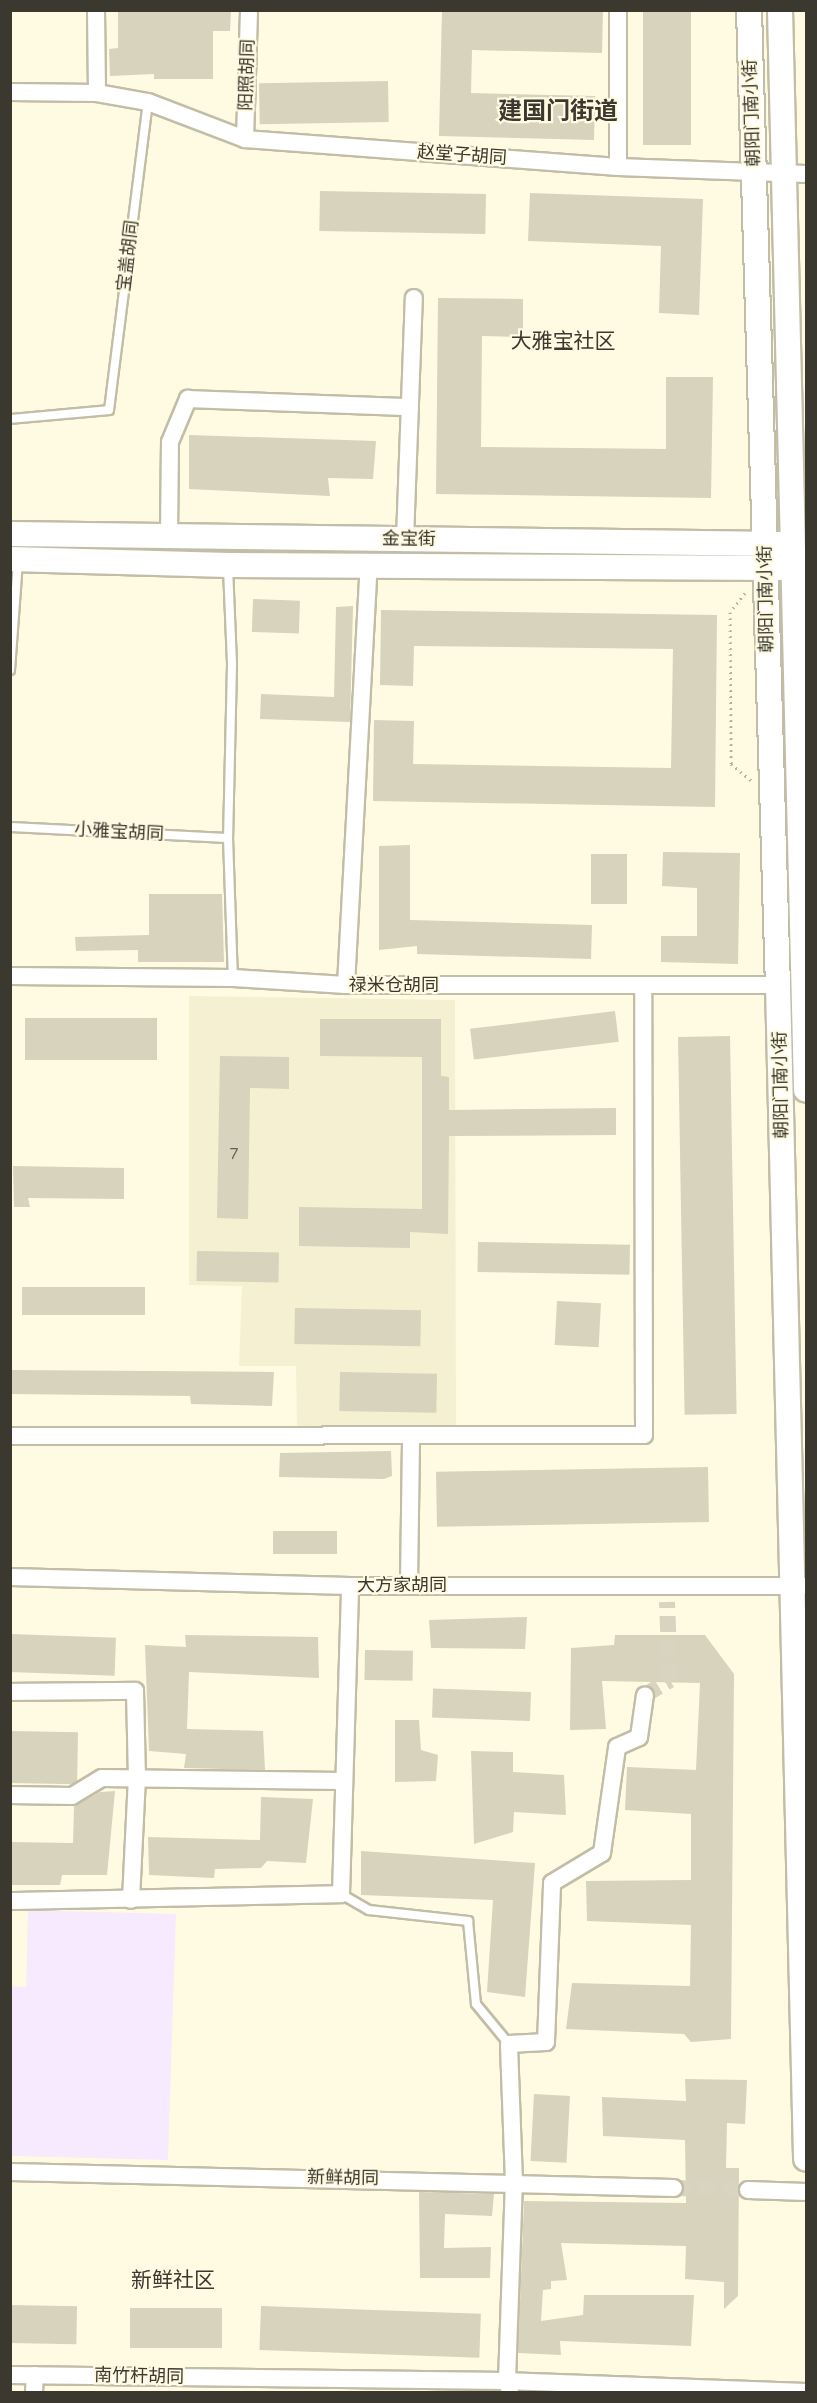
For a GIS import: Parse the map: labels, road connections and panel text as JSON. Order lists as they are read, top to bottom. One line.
{"streets":{"main road":["朝阳门南小街","金宝街"],"street":["阳照胡同","赵堂子胡同","禄米仓胡同","大方家胡同","新鲜胡同","南竹杆胡同"],"lane":["宝盖胡同","小雅宝胡同"]},"crossings":[["阳照胡同","赵堂子胡同"],["朝阳门南小街","赵堂子胡同"],["朝阳门南小街","金宝街"],["朝阳门南小街","禄米仓胡同"],["朝阳门南小街","大方家胡同"],["赵堂子胡同","宝盖胡同"]],"districts":["建国门街道","大雅宝社区","新鲜社区"],"house_numbers":["7"]}
